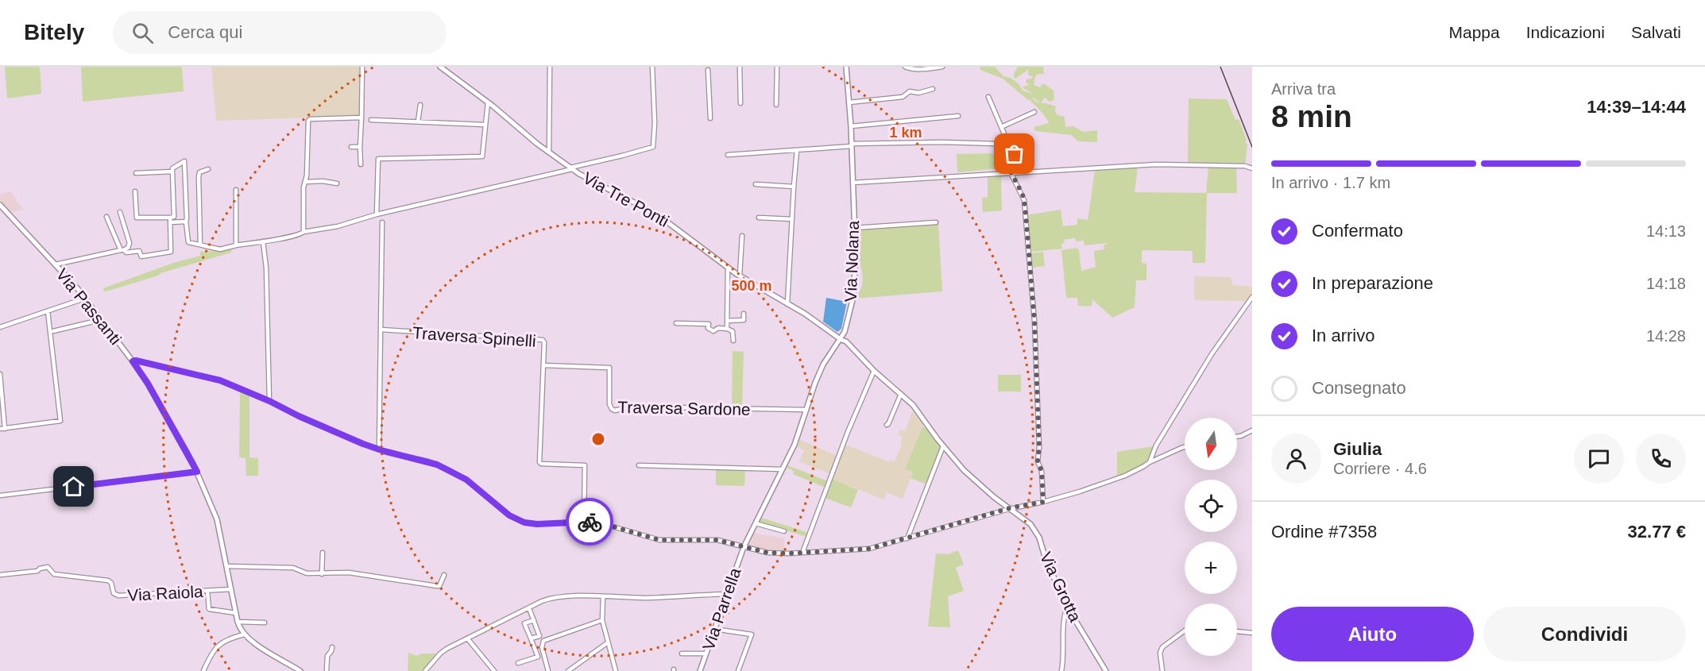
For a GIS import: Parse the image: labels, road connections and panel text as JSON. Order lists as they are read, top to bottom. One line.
{"streets":{"street":["Via Tre Ponti","Via Nolana","Via Passanti","Traversa Spinelli","Traversa Sardone","Via Grotta","Via Raiola","Via Parrella"]},"crossings":[["Via Tre Ponti","Via Nolana"],["Via Tre Ponti","Via Grotta"],["Via Nolana","Traversa Sardone"],["Via Nolana","Via Parrella"],["Via Passanti","Via Raiola"],["Traversa Spinelli","Traversa Sardone"]],"north":"bottom","page":{"header":"Bitely","search":"Cerca qui","nav":["Mappa","Indicazioni","Salvati"],"heading":["8 min","Arriva tra","14:39–14:44"],"panel":["Giulia","Corriere · 4.6","Ordine #7358","32.77 €"],"bar":"In arrivo · 1.7 km","list":[["Confermato","14:13"],["In preparazione","14:18"],["In arrivo","14:28"],"Consegnato"],"map_buttons":["+","−"],"buttons":["Aiuto","Condividi"]},"rings":["1 km","500 m"]}
